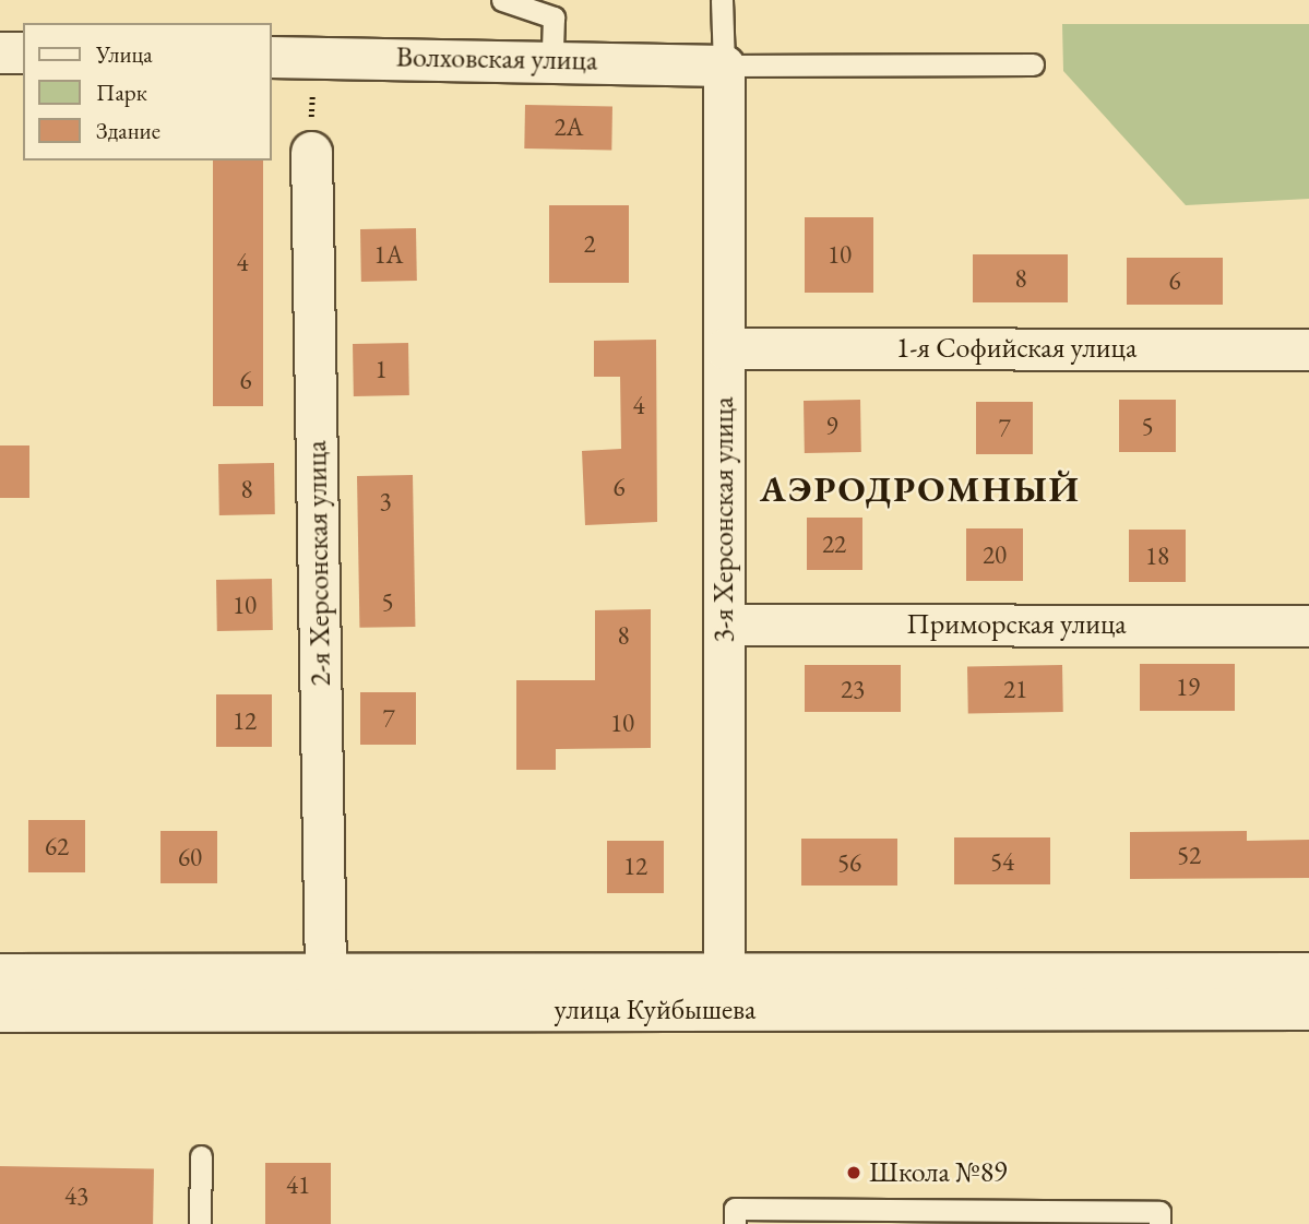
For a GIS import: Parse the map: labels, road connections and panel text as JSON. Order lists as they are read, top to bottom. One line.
{"streets":{"main road":["улица Куйбышева"],"street":["Волховская улица","1-я Софийская улица","3-я Херсонская улица","2-я Херсонская улица","Приморская улица"]},"crossings":[["Волховская улица","3-я Херсонская улица"],["1-я Софийская улица","3-я Херсонская улица"],["3-я Херсонская улица","Приморская улица"],["3-я Херсонская улица","улица Куйбышева"],["2-я Херсонская улица","улица Куйбышева"]],"districts":["АЭРОДРОМНЫЙ"],"places":["Школа №89"],"house_numbers":["2А","2","1А","10","4","8","6","1","6","4","9","5","7","6","8","3","22","20","18","5","10","8","19","23","21","7","12","10","62","52","60","54","56","12","41","43"],"legend":["Улица","Парк","Здание"]}
